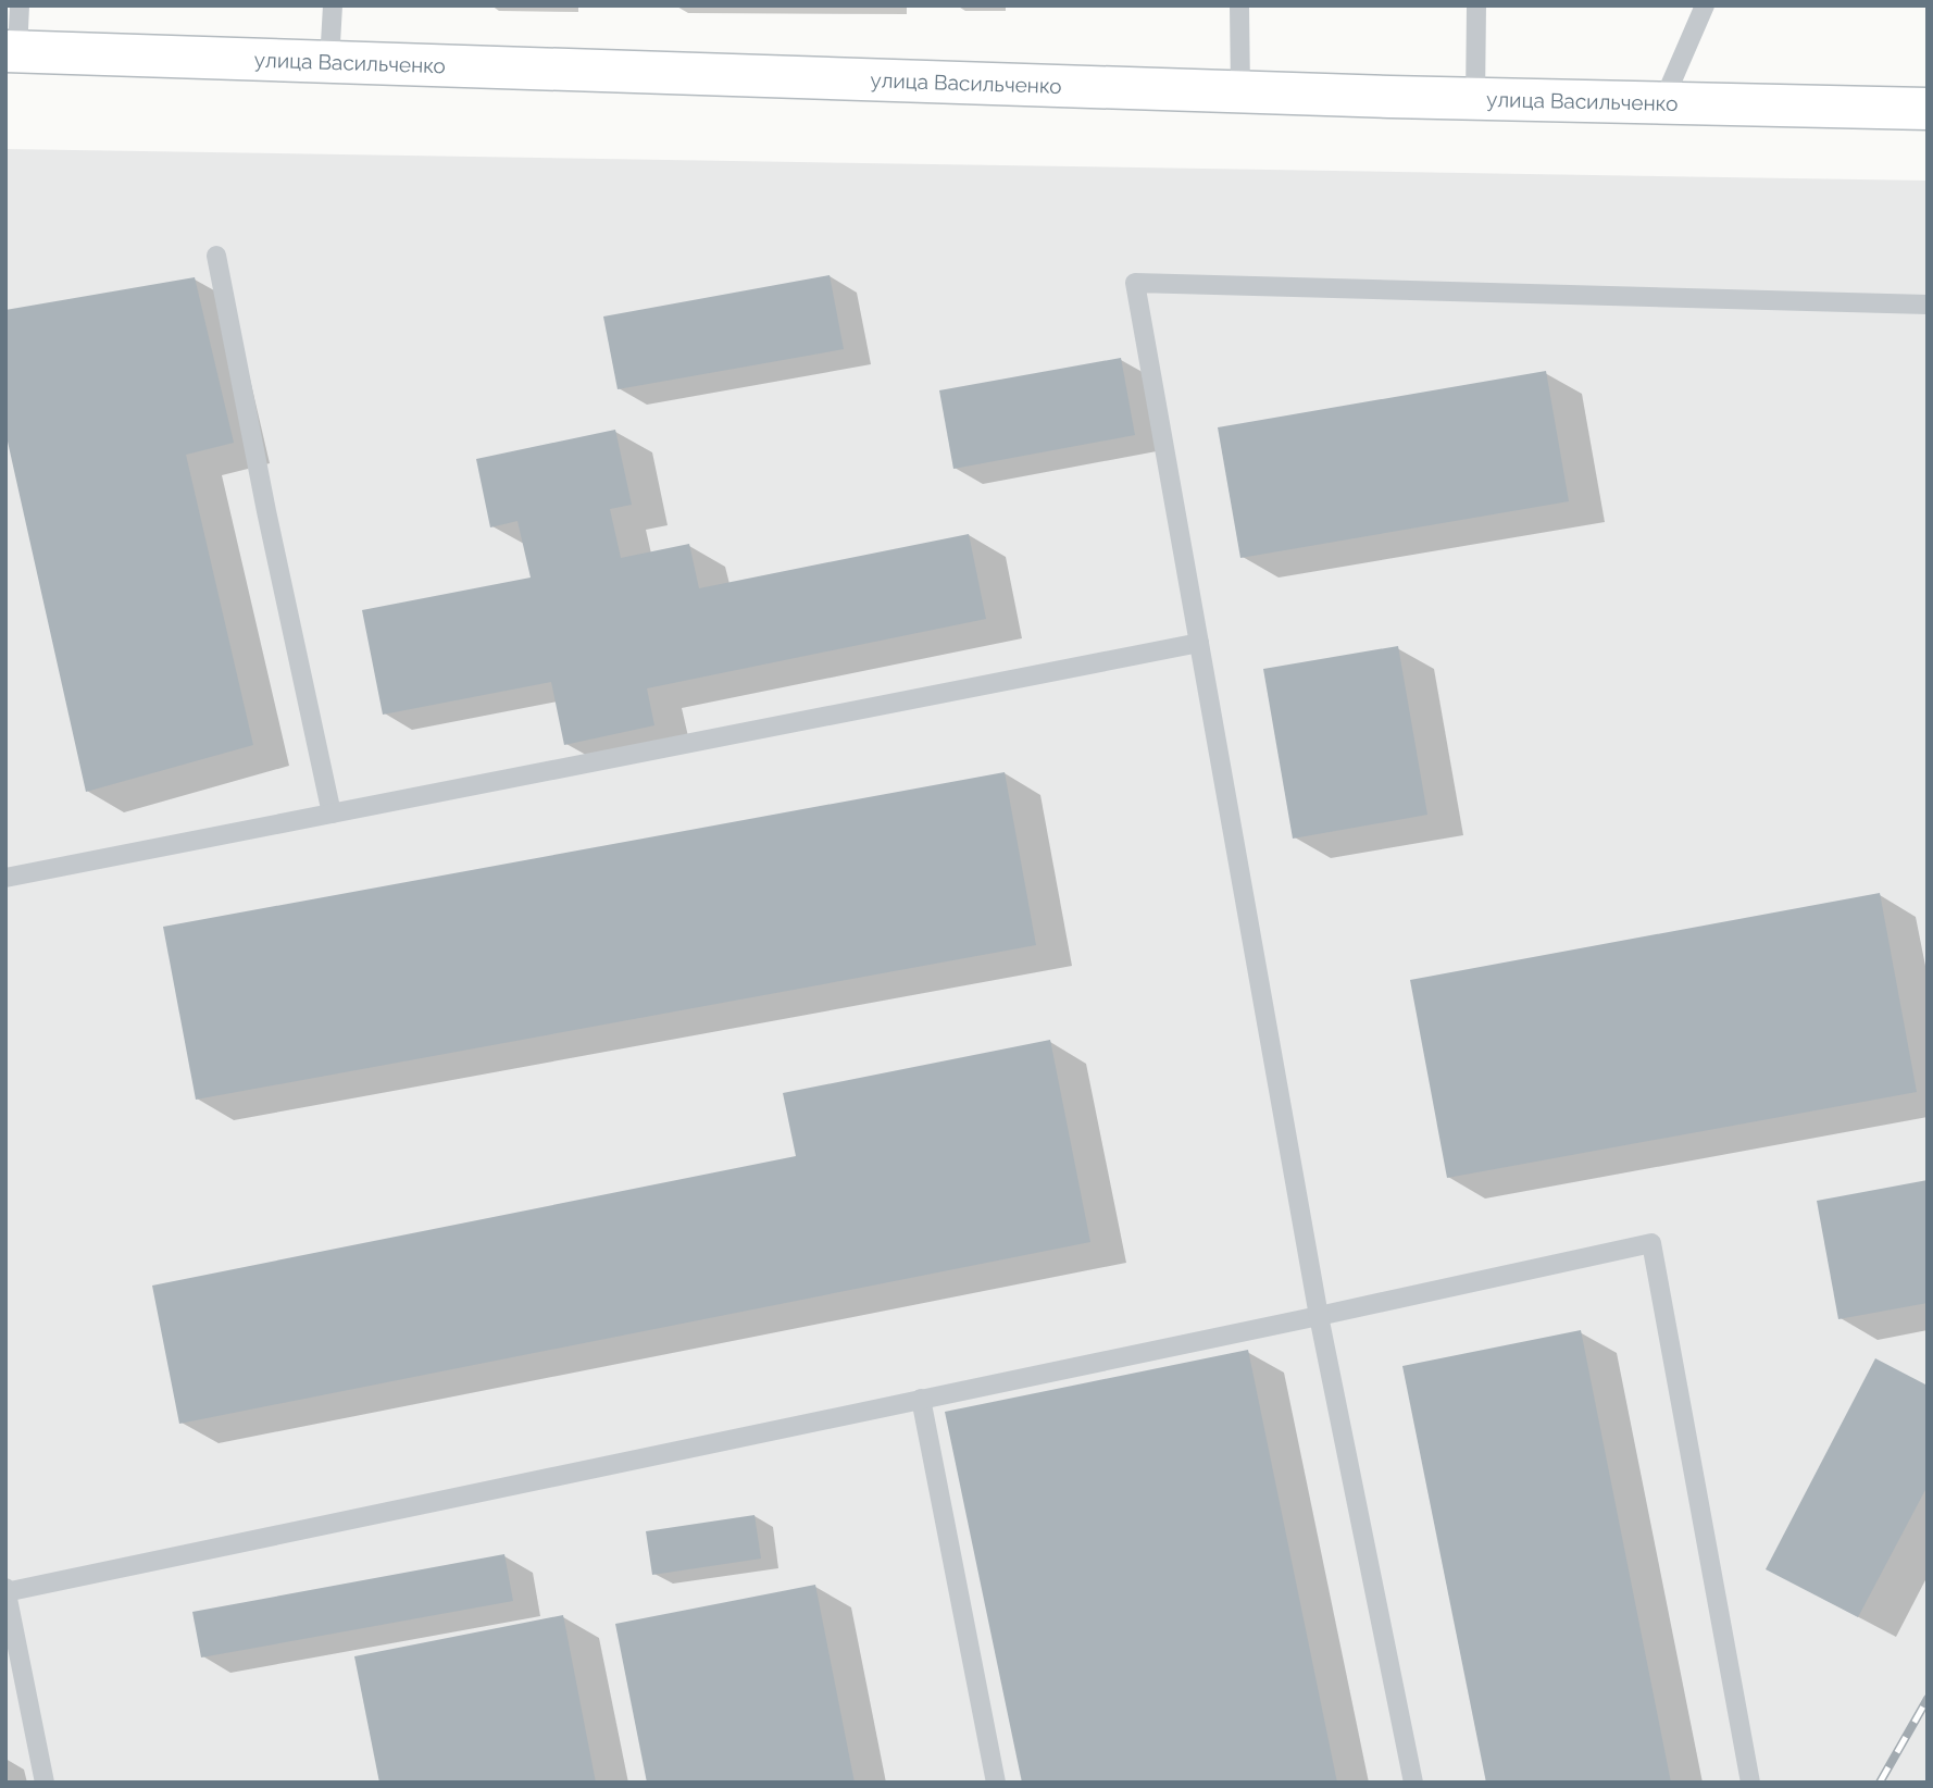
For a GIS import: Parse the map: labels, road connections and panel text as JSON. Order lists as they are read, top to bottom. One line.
{"streets":{"main road":["улица Васильченко"]}}
